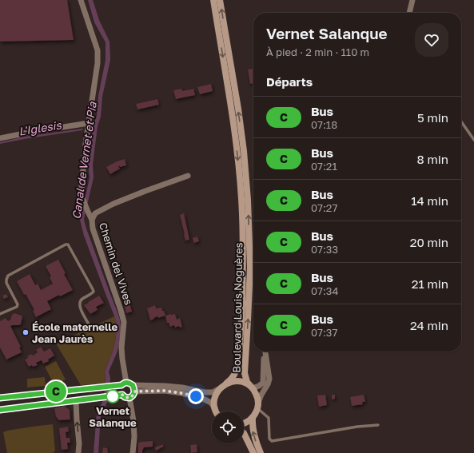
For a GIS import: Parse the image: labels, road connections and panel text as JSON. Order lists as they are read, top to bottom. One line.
{"streets":{"main road":["Boulevard Louis Noguères"],"street":["Chemin del Vives"]},"water":["L'Iglesis","Canal de Vernet et Pia"],"places":["École maternelle Jean Jaurès","Vernet Salanque"],"lines":["bus line C"],"page":{"on_map":"C","heading":[["Vernet Salanque","À pied · 2 min · 110 m"],"Départs"],"list":[{"mark":"C","name":"Bus","note":"07:18","value":"5 min"},{"mark":"C","name":"Bus","note":"07:21","value":"8 min"},{"mark":"C","name":"Bus","note":"07:27","value":"14 min"},{"mark":"C","name":"Bus","note":"07:33","value":"20 min"},{"mark":"C","name":"Bus","note":"07:34","value":"21 min"},{"mark":"C","name":"Bus","note":"07:37","value":"24 min"}]}}
